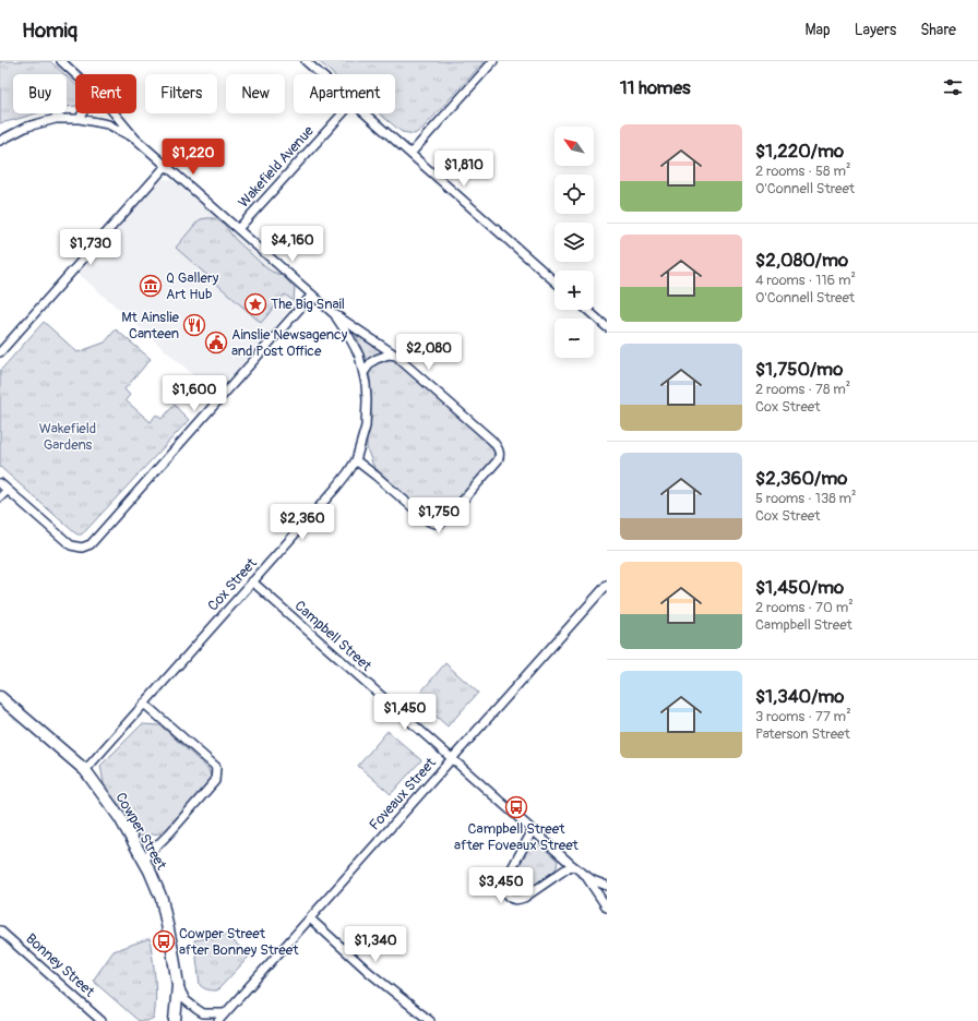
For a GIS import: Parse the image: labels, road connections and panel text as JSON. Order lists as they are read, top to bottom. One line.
{"streets":{"street":["Wakefield Avenue","Cox Street","Campbell Street","Foveaux Street","Cowper Street","Bonney Street"]},"crossings":[["Cox Street","Campbell Street"],["Cox Street","Cowper Street"],["Campbell Street","Foveaux Street"]],"parks":["Wakefield Gardens"],"places":{"museum":["Q Gallery Art Hub"],"place":["The Big Snail"],"restaurant":["Mt Ainslie Canteen"],"public building":["Ainslie Newsagency and Post Office"],"bus stop":["Campbell Street after Foveaux Street","Cowper Street after Bonney Street"]},"north":"top left","page":{"header":"Homiq","nav":["Map","Layers","Share"],"heading":"11 homes","chip":["Buy","Rent","Filters","New","Apartment"],"list":[{"name":"$1,220/mo","note":"2 rooms · 58 m² · O'Connell Street"},{"name":"$2,080/mo","note":"4 rooms · 116 m² · O'Connell Street"},{"name":"$1,750/mo","note":"2 rooms · 78 m² · Cox Street"},{"name":"$2,360/mo","note":"5 rooms · 138 m² · Cox Street"},{"name":"$1,450/mo","note":"2 rooms · 70 m² · Campbell Street"},{"name":"$1,340/mo","note":"3 rooms · 77 m² · Paterson Street"}],"map_buttons":["+","−"],"price":["$1,220","$1,810","$4,160","$1,730","$2,080","$1,600","$1,750","$2,360","$1,450","$3,450","$1,340"]}}
